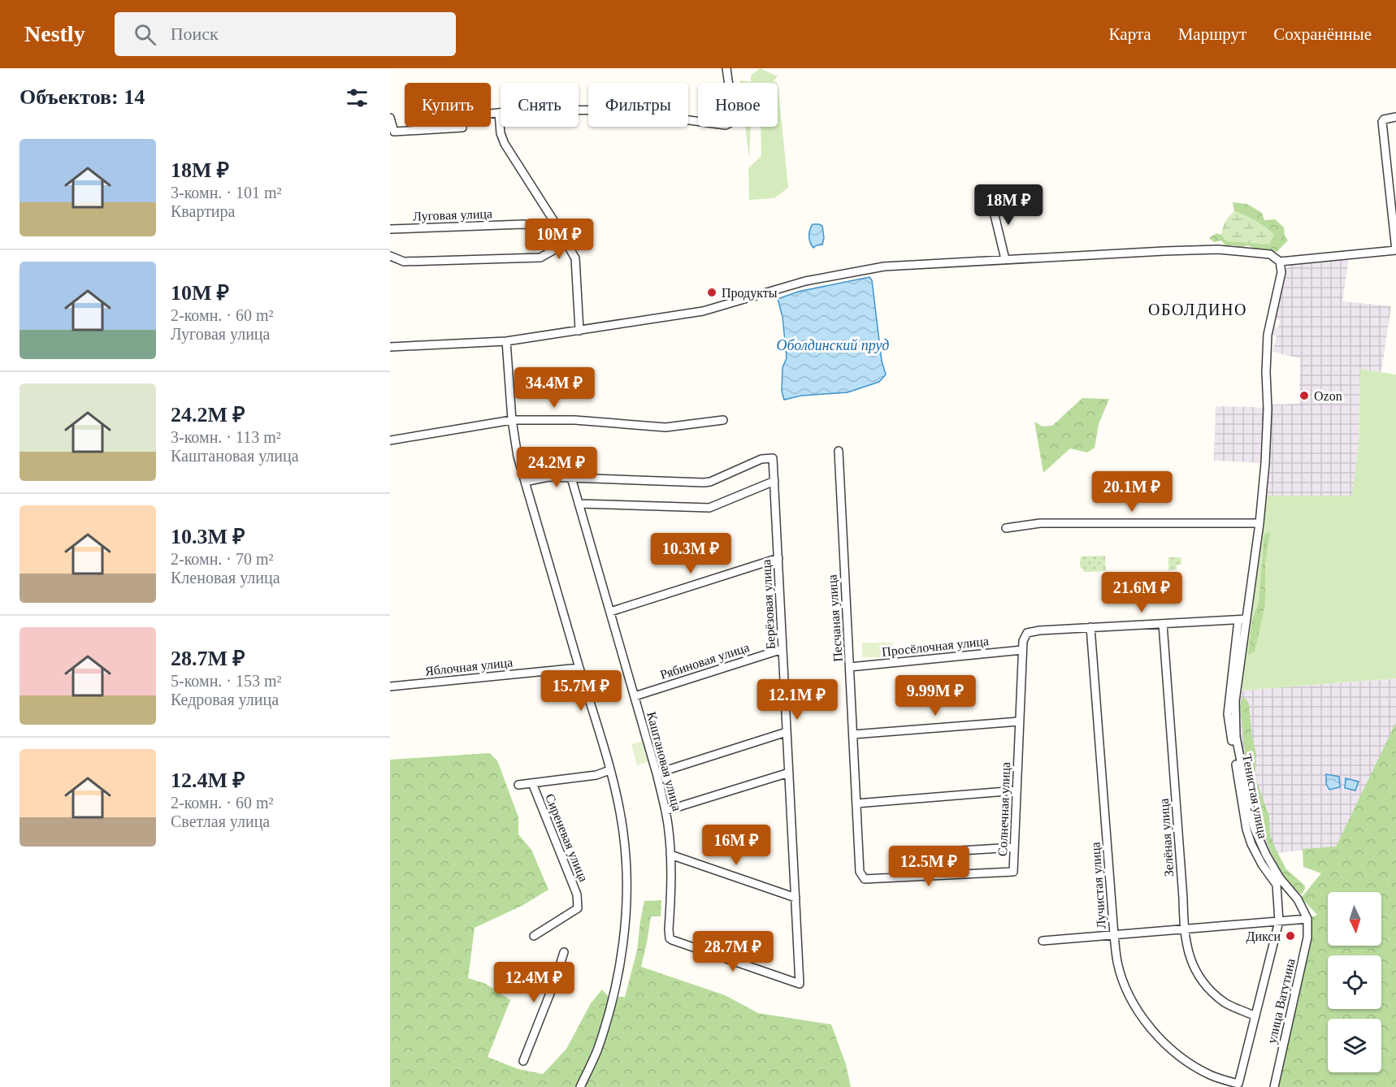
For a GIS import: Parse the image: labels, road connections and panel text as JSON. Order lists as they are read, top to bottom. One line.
{"streets":{"street":["Луговая улица","Берёзовая улица","Песчаная улица","Просёлочная улица","Рябиновая улица","Яблочная улица","Каштановая улица","Тенистая улица","Солнечная улица","Сиреневая улица","Зелёная улица","Лучистая улица","улица Ватутина"]},"crossings":[["Берёзовая улица","Рябиновая улица"],["Берёзовая улица","Каштановая улица"],["Песчаная улица","Просёлочная улица"],["Песчаная улица","Солнечная улица"],["Просёлочная улица","Солнечная улица"],["Рябиновая улица","Каштановая улица"],["Тенистая улица","Зелёная улица"],["Тенистая улица","Лучистая улица"],["Солнечная улица","Лучистая улица"]],"districts":["ОБОЛДИНО"],"water":["Оболдинский пруд"],"places":["Продукты","Ozon","Дикси"],"north":"bottom","page":{"header":"Nestly","search":"Поиск","nav":["Карта","Маршрут","Сохранённые"],"heading":"Объектов: 14","chip":["Купить","Снять","Фильтры","Новое"],"list":[{"name":"18M ₽","note":"3-комн. · 101 m² · Квартира"},{"name":"10M ₽","note":"2-комн. · 60 m² · Луговая улица"},{"name":"24.2M ₽","note":"3-комн. · 113 m² · Каштановая улица"},{"name":"10.3M ₽","note":"2-комн. · 70 m² · Кленовая улица"},{"name":"28.7M ₽","note":"5-комн. · 153 m² · Кедровая улица"},{"name":"12.4M ₽","note":"2-комн. · 60 m² · Светлая улица"}],"price":["18M ₽","10M ₽","34.4M ₽","24.2M ₽","20.1M ₽","10.3M ₽","21.6M ₽","15.7M ₽","9.99M ₽","12.1M ₽","16M ₽","12.5M ₽","28.7M ₽","12.4M ₽"]}}
